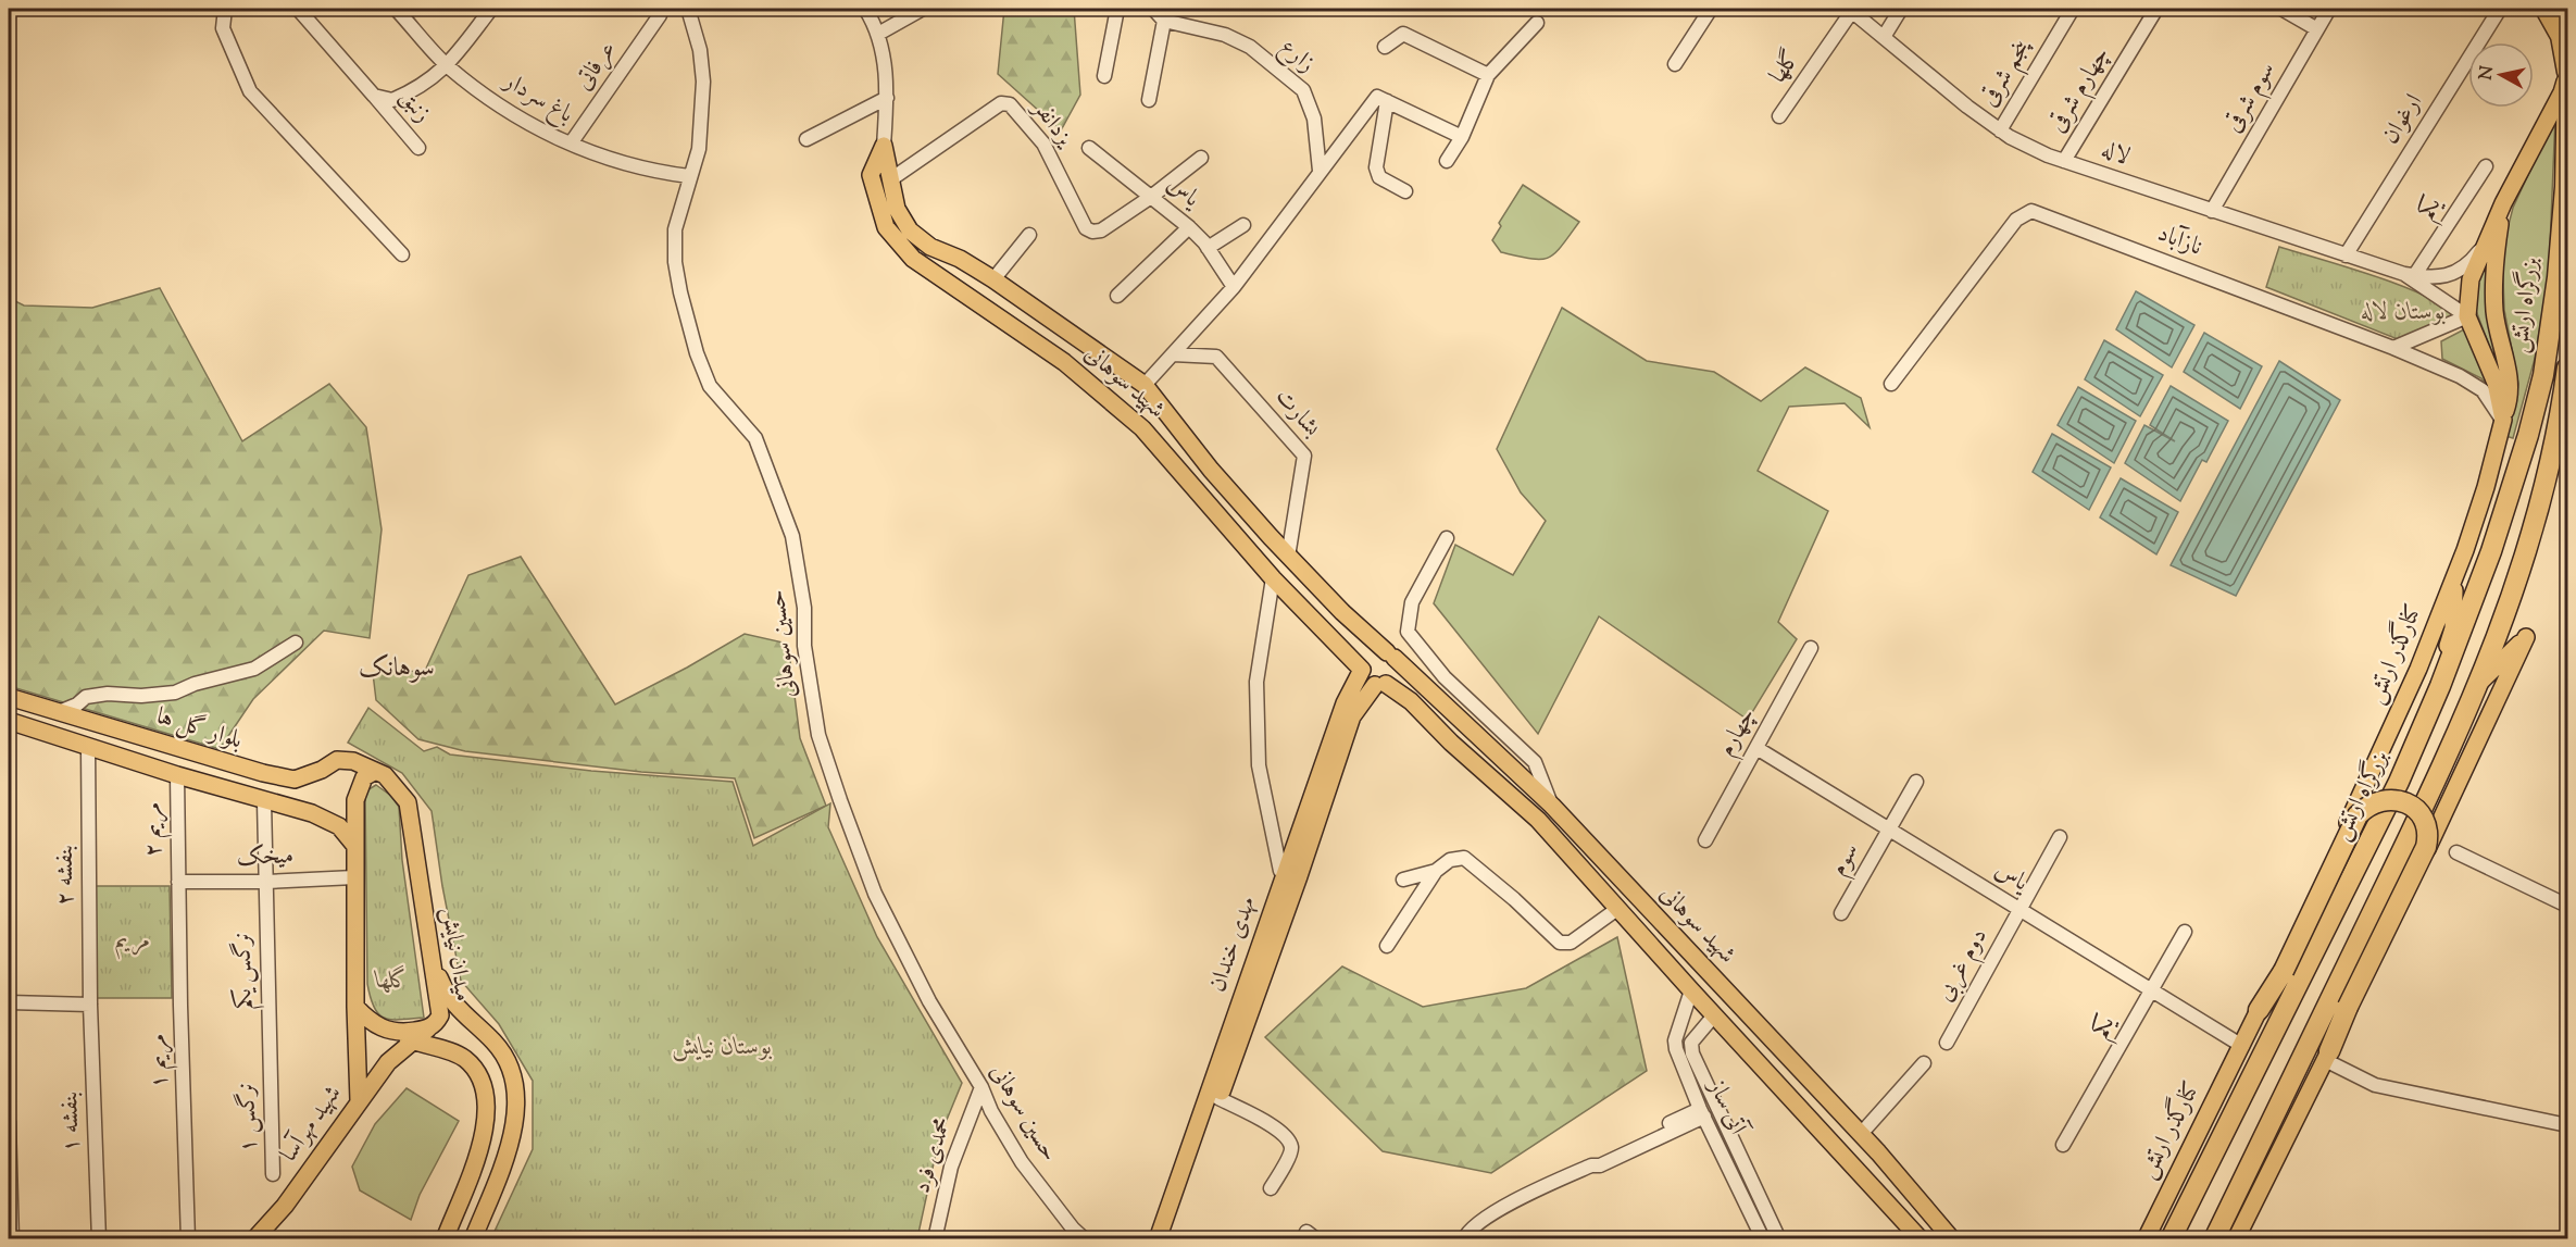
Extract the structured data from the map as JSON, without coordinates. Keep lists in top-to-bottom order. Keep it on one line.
{"streets":{"highway":["بزرگراه ارتش","کنارگذر ارتش"],"main road":["شهید سوهانی","بلوار گل ها","مهدی خندان","میدان نیایش","شهید مهرآسا"],"street":["زارع","عرفاتی","گلها","پنجم شرقی","چهارم شرقی","سوم شرقی","باغ سردار","زنبق","ارغوان","یزدانفر","لاله","یاس","یکم","نازآباد","بشارت","حسین سوهانی","چهارم","مریم ۲","میخک","سوم","بنفشه ۲","دوم غربی","نرگس یکم","مریم ۱","آتی ساز","نرگس ۱","بنفشه ۱","محمدی فرد"]},"crossings":[["عرفاتی","باغ سردار"],["گلها","لاله"],["پنجم شرقی","لاله"],["چهارم شرقی","لاله"],["سوم شرقی","لاله"],["باغ سردار","حسین سوهانی"],["ارغوان","لاله"],["یزدانفر","یاس"],["یزدانفر","شهید سوهانی"],["لاله","یکم"],["لاله","کنارگذر ارتش"],["یاس","یکم"],["یاس","کنارگذر ارتش"],["یاس","چهارم"],["یاس","سوم"],["یاس","دوم غربی"],["نازآباد","کنارگذر ارتش"],["شهید سوهانی","بشارت"],["شهید سوهانی","مهدی خندان"],["شهید سوهانی","آتی ساز"],["حسین سوهانی","محمدی فرد"],["بلوار گل ها","مریم ۲"],["بلوار گل ها","بنفشه ۲"],["بلوار گل ها","میدان نیایش"],["بلوار گل ها","نرگس یکم"],["مریم ۲","میخک"],["مریم ۲","مریم ۱"],["میخک","نرگس یکم"],["میخک","مریم ۱"],["بنفشه ۲","بنفشه ۱"],["میدان نیایش","شهید مهرآسا"],["نرگس یکم","نرگس ۱"]],"districts":["سوهانک"],"parks":["بوستان لاله","مریم","گلها","بوستان نیایش"],"north":"left"}
